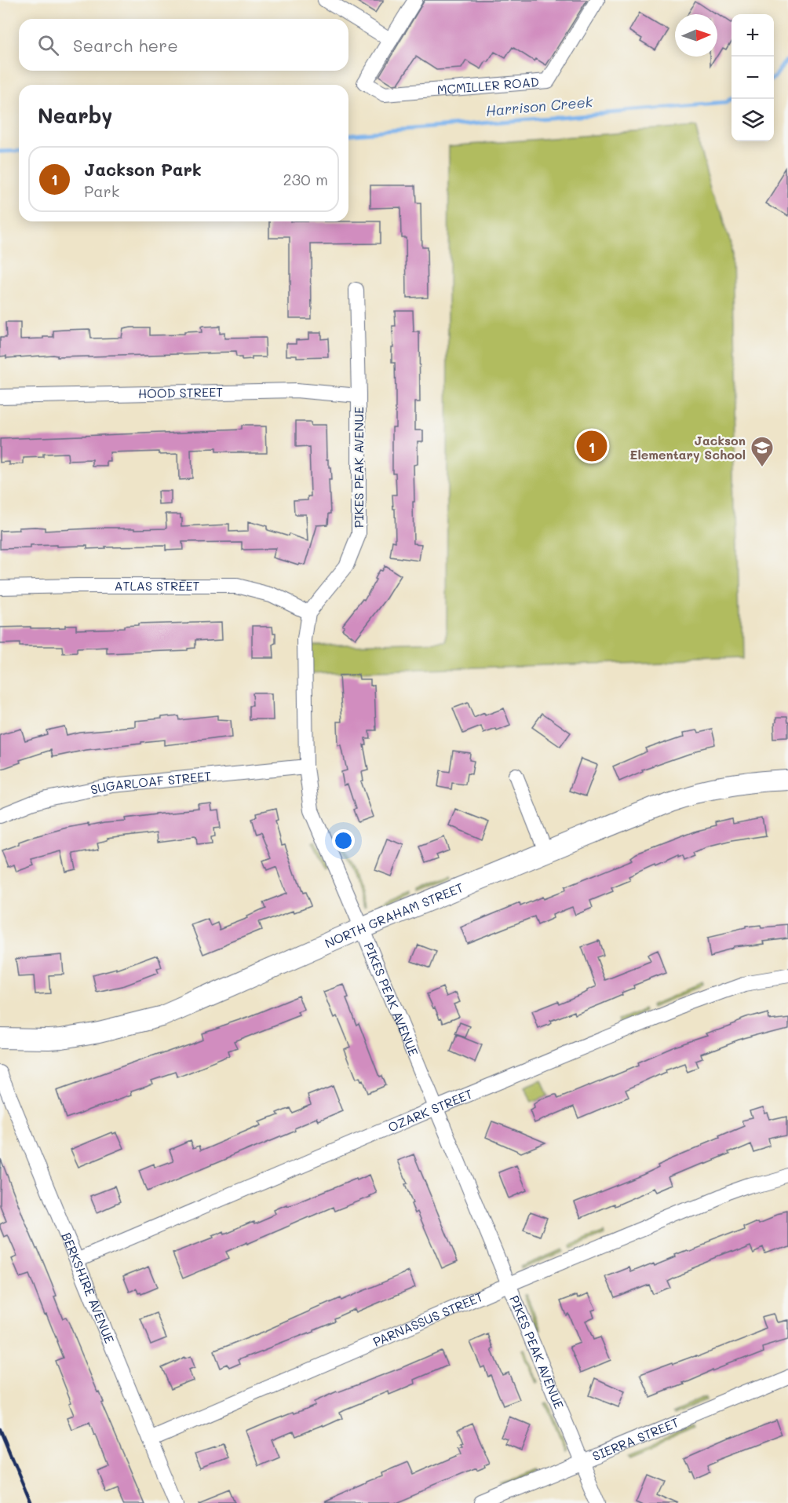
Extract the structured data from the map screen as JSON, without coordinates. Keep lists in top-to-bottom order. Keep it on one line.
{"streets":{"main road":["NORTH GRAHAM STREET"],"street":["MCMILLER ROAD","HOOD STREET","PIKES PEAK AVENUE","ATLAS STREET","SUGARLOAF STREET","OZARK STREET","BERKSHIRE AVENUE","PARNASSUS STREET","SIERRA STREET"]},"crossings":[["HOOD STREET","PIKES PEAK AVENUE"],["PIKES PEAK AVENUE","ATLAS STREET"],["PIKES PEAK AVENUE","SUGARLOAF STREET"],["PIKES PEAK AVENUE","NORTH GRAHAM STREET"],["PIKES PEAK AVENUE","OZARK STREET"],["PIKES PEAK AVENUE","PARNASSUS STREET"],["PIKES PEAK AVENUE","SIERRA STREET"],["OZARK STREET","BERKSHIRE AVENUE"],["BERKSHIRE AVENUE","PARNASSUS STREET"]],"water":["Harrison Creek"],"places":{"school or university":["Jackson Elementary School"]},"north":"right","page":{"map_buttons":["+","−"],"search":"Search here","heading":"Nearby","list":[{"mark":"1","name":"Jackson Park","note":"Park","value":"230 m"}],"pins":"1"}}
